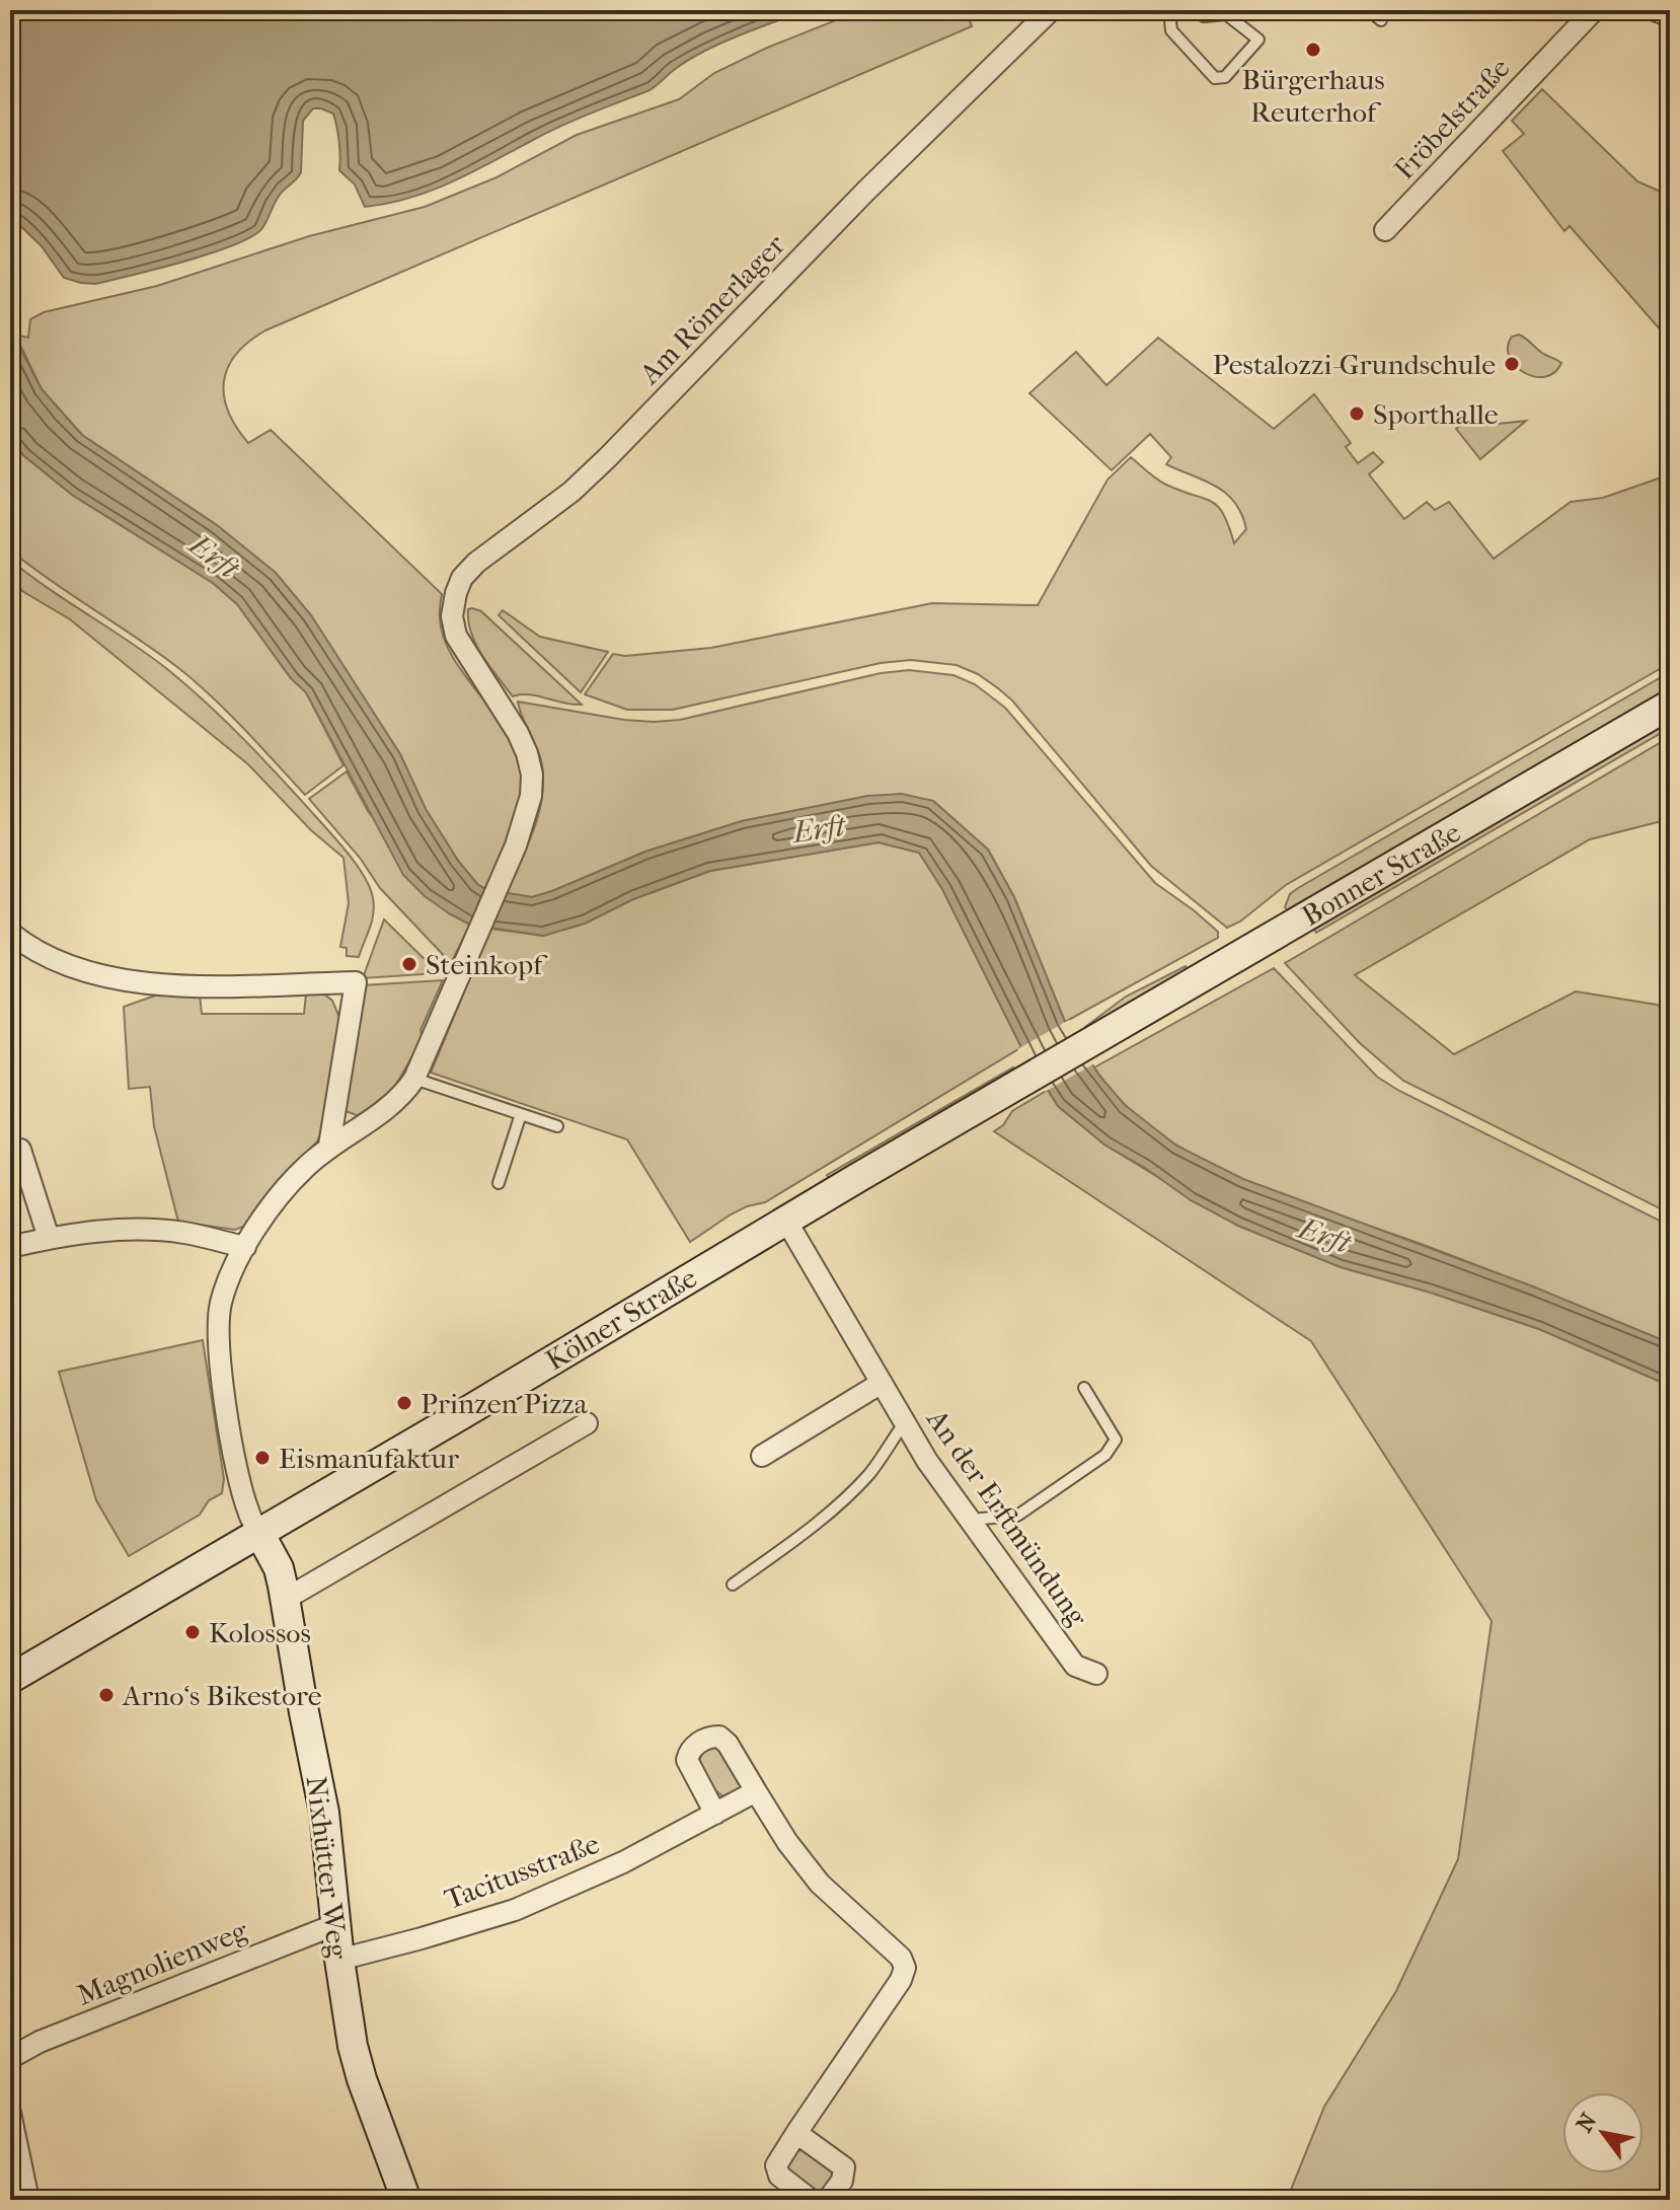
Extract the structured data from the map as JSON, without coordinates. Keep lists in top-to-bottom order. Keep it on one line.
{"streets":{"main road":["Bonner Straße","Kölner Straße","Nixhütter Weg"],"street":["Fröbelstraße","Am Römerlager","An der Erftmündung","Tacitusstraße","Magnolienweg"]},"crossings":[["Bonner Straße","Kölner Straße"],["Kölner Straße","An der Erftmündung"],["Kölner Straße","Nixhütter Weg"],["Nixhütter Weg","Tacitusstraße"],["Nixhütter Weg","Magnolienweg"]],"water":["Erft"],"places":["Bürgerhaus Reuterhof","Pestalozzi-Grundschule","Sporthalle","Steinkopf","Prinzen Pizza","Eismanufaktur","Kolossos","Arno‘s Bikestore"],"north":"top left"}
